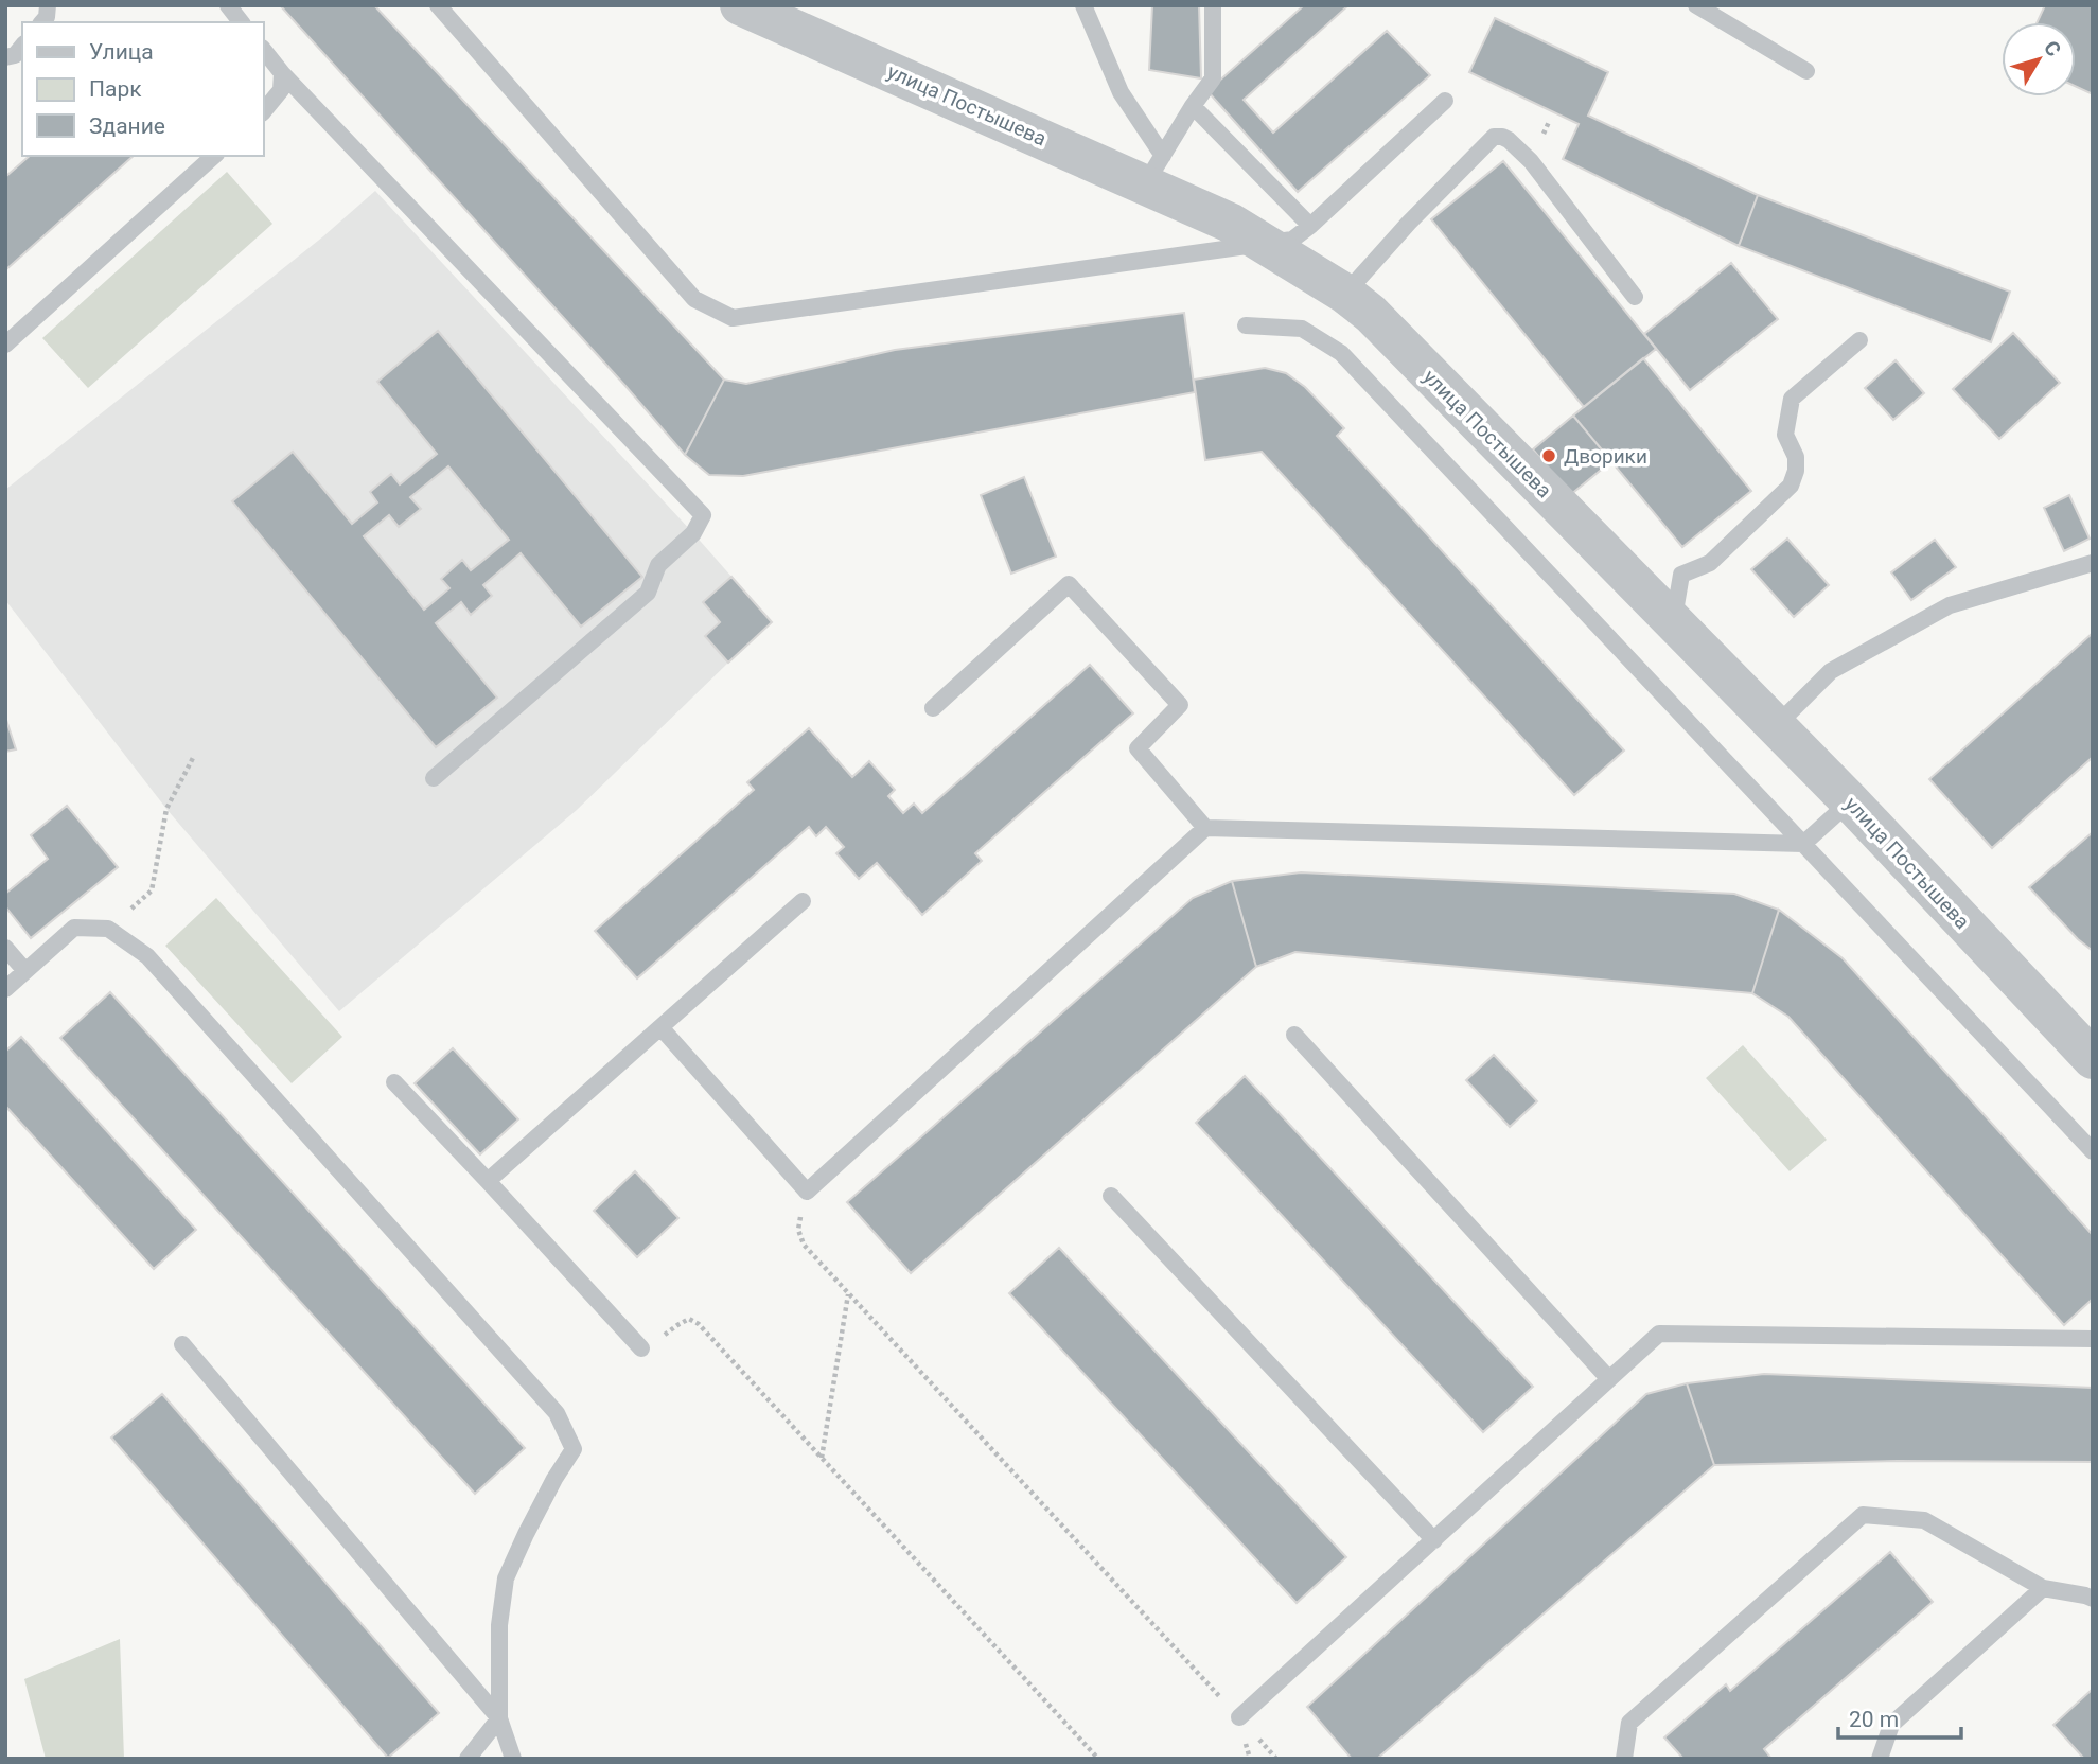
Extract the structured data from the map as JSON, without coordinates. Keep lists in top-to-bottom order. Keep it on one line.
{"streets":{"street":["улица Постышева"]},"places":["Дворики"],"legend":["Улица","Парк","Здание"],"scale_bar":"20 m","north":"top right"}
